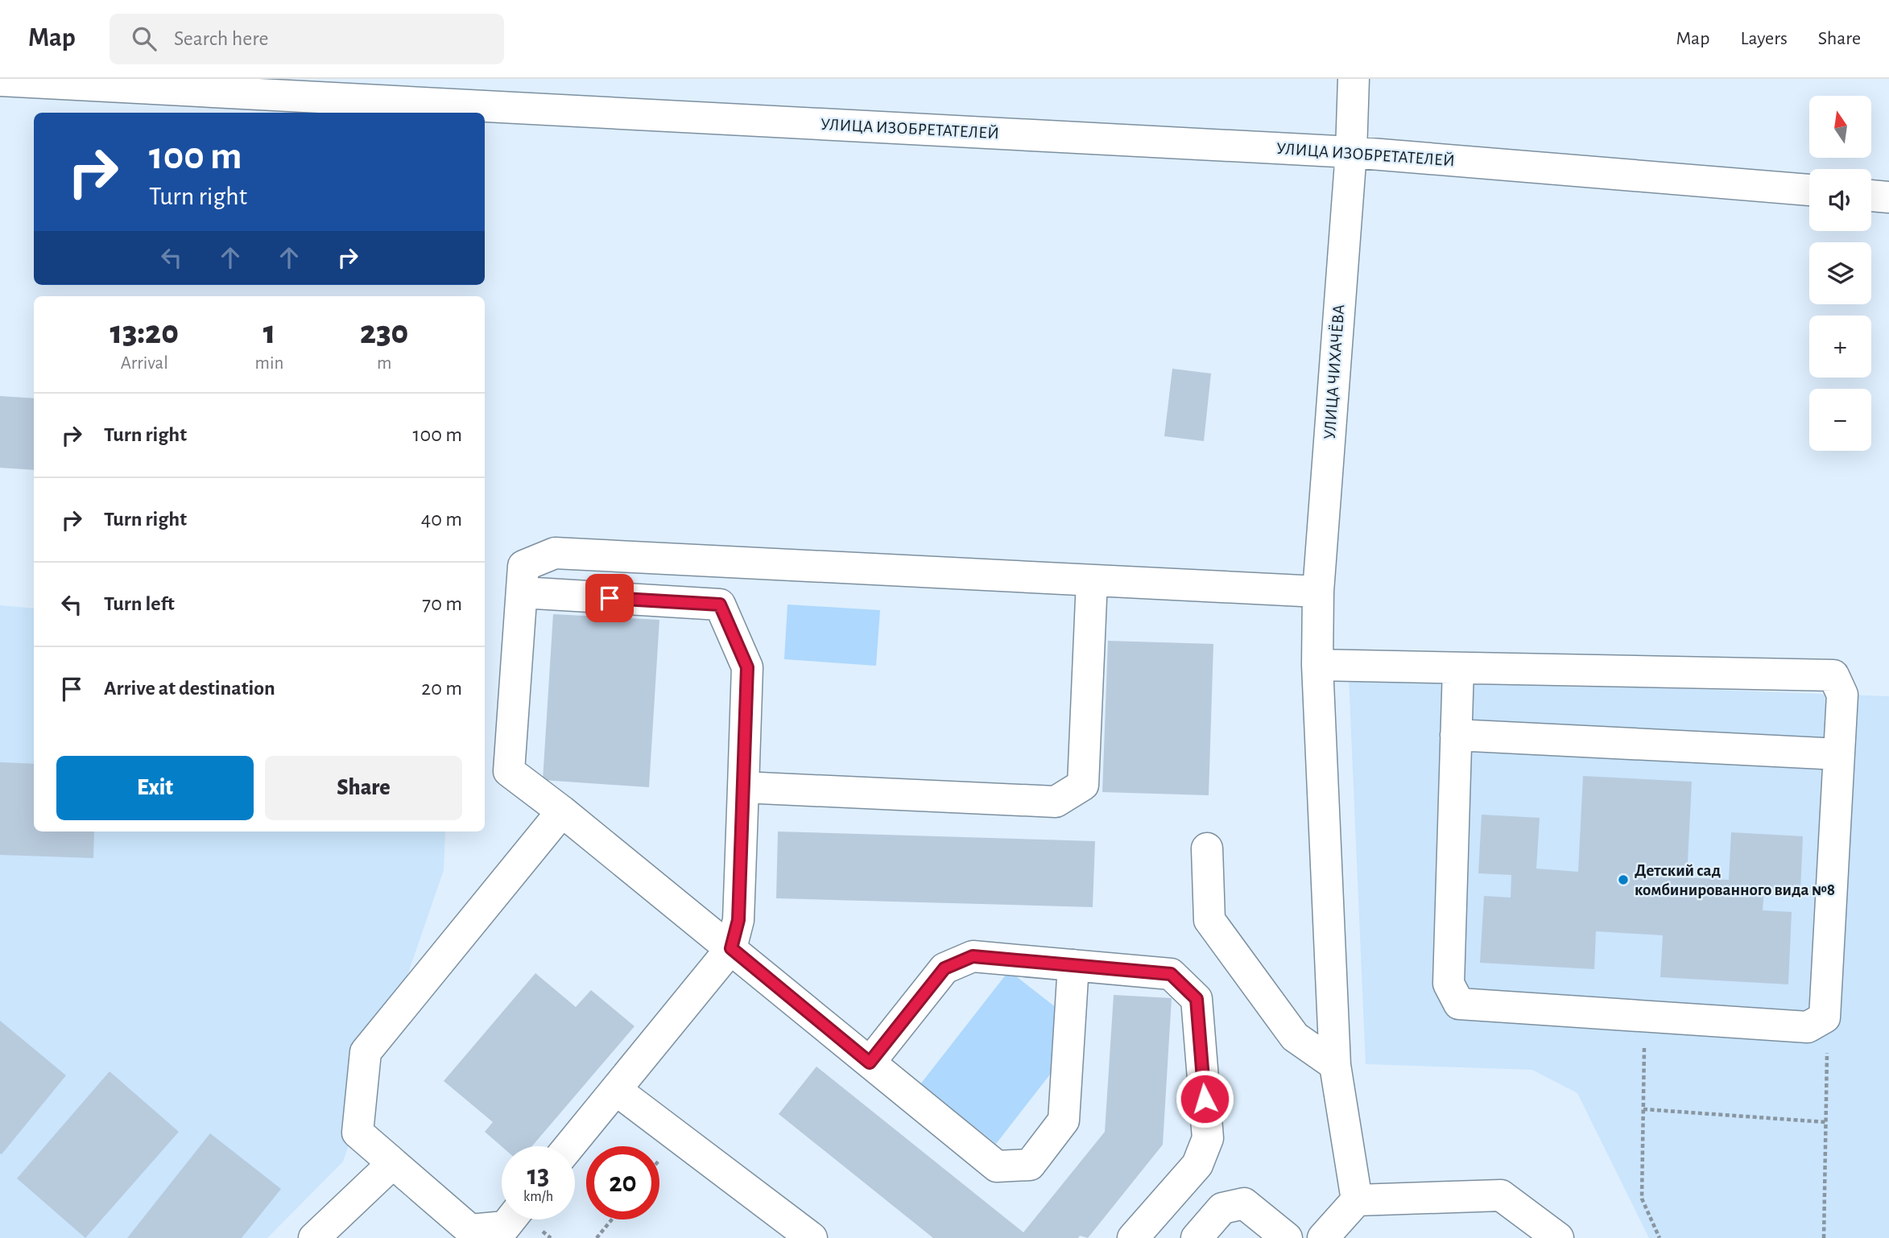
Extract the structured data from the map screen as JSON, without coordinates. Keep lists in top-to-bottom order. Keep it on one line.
{"streets":{"street":["УЛИЦА ИЗОБРЕТАТЕЛЕЙ","УЛИЦА ЧИХАЧЁВА"]},"crossings":[["УЛИЦА ИЗОБРЕТАТЕЛЕЙ","УЛИЦА ЧИХАЧЁВА"]],"places":["Детский сад комбинированного вида №8"],"north":"top","page":{"header":"Map","search":"Search here","nav":["Map","Layers","Share"],"map_buttons":["+","−"],"turn":["100 m","Turn right"],"eta":["13:20","Arrival","1","min","230","m"],"list":[{"name":"Turn right","value":"100 m"},{"name":"Turn right","value":"40 m"},{"name":"Turn left","value":"70 m"},{"name":"Arrive at destination","value":"20 m"}],"buttons":["Exit","Share"],"speed":"13 km/h","limit":"20"}}
